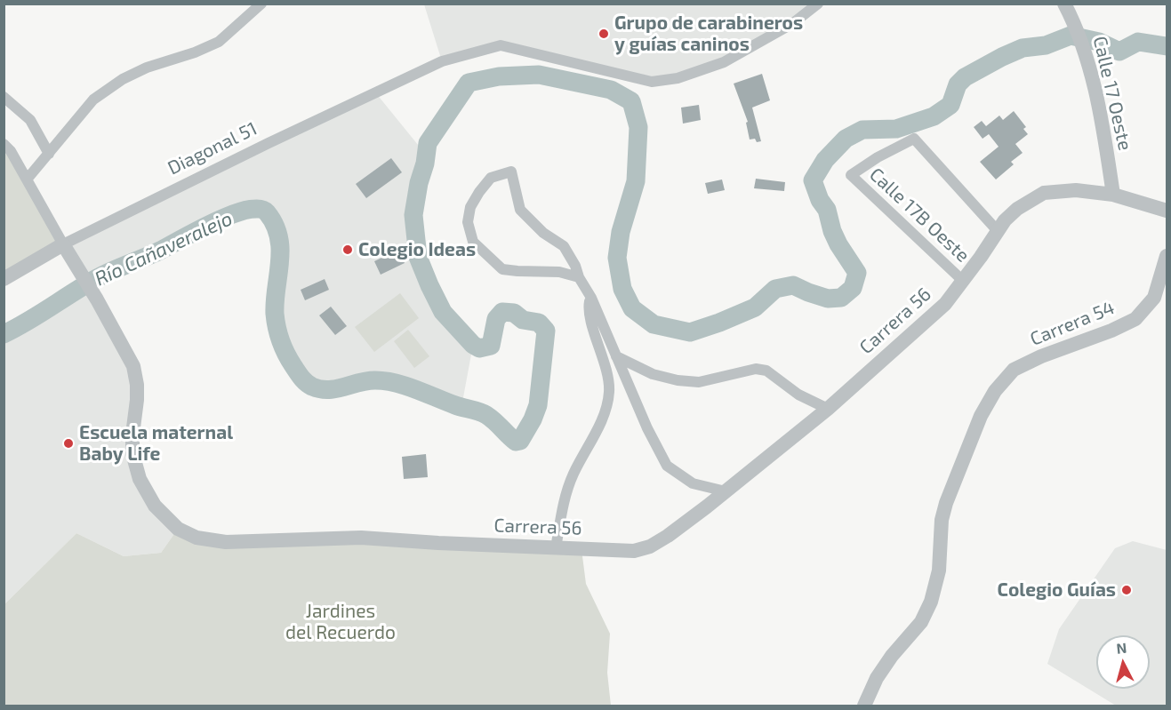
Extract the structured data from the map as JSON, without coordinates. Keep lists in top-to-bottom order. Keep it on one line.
{"streets":{"street":["Calle 17 Oeste","Diagonal 51","Calle 17B Oeste","Carrera 56","Carrera 54"]},"crossings":[["Calle 17 Oeste","Carrera 56"],["Diagonal 51","Carrera 56"],["Calle 17B Oeste","Carrera 56"]],"water":["Río Cañaveralejo"],"parks":["Jardines del Recuerdo"],"places":["Grupo de carabineros y guías caninos","Colegio Ideas","Escuela maternal Baby Life","Colegio Guías"],"north":"top"}
